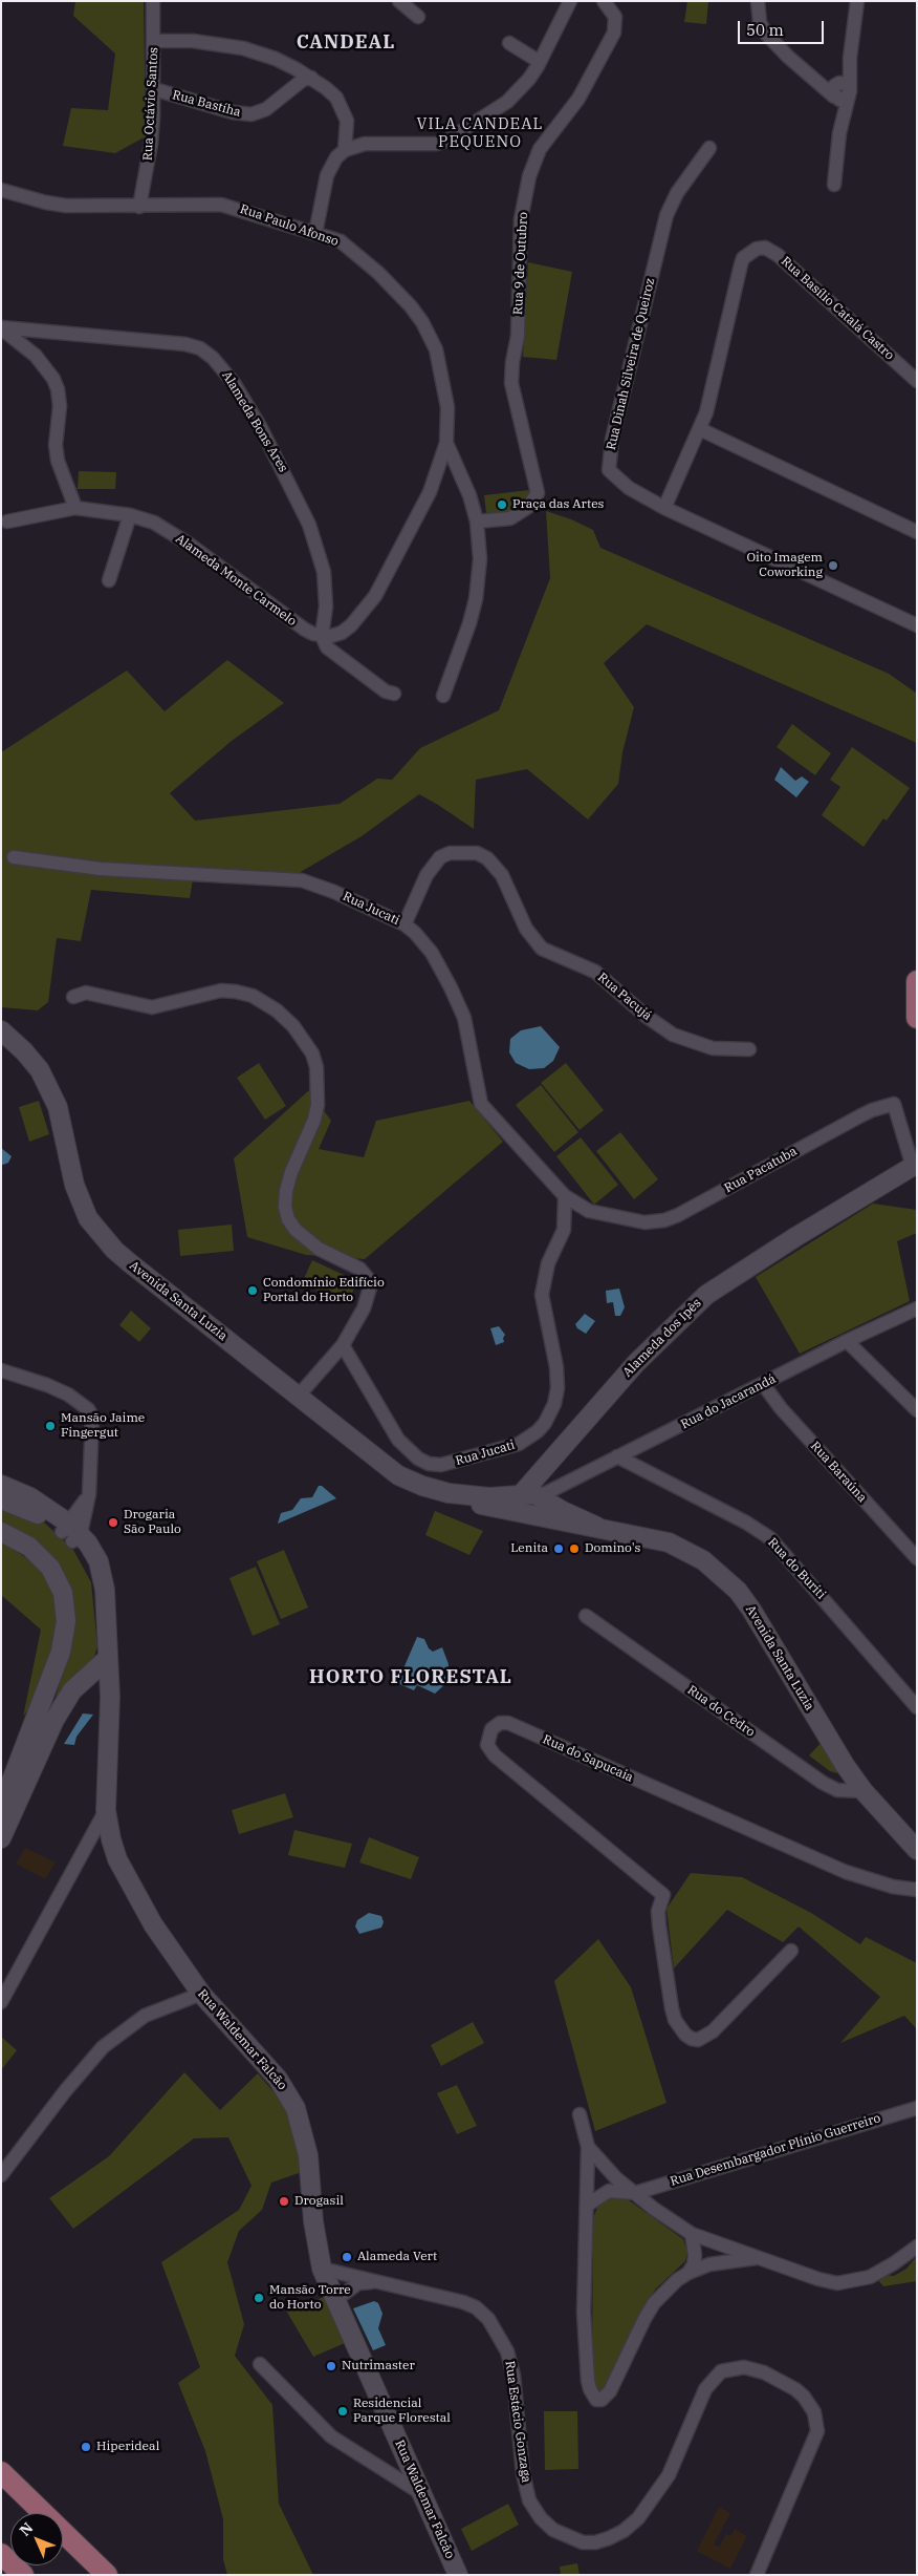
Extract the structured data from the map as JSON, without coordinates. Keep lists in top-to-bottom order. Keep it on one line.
{"streets":{"street":["Rua Octávio Santos","Rua Bastíha","Rua Paulo Afonso","Rua 9 de Outubro","Rua Basílio Catalá Castro","Rua Dinah Silveira de Queiroz","Alameda Bons Ares","Alameda Monte Carmelo","Rua Jucati","Rua Pacujá","Rua Pacatuba","Avenida Santa Luzia","Alameda dos Ipês","Rua do Jacarandá","Rua Baraúna","Rua do Buriti","Rua do Cedro","Rua do Sapucaia","Rua Waldemar Falcão","Rua Desembargador Plínio Guerreiro","Rua Estácio Gonzaga"]},"crossings":[["Rua Octávio Santos","Rua Bastíha"],["Rua Octávio Santos","Rua Paulo Afonso"],["Rua Paulo Afonso","Rua 9 de Outubro"],["Rua Paulo Afonso","Alameda Bons Ares"],["Rua Paulo Afonso","Alameda Monte Carmelo"],["Rua Basílio Catalá Castro","Rua Dinah Silveira de Queiroz"],["Alameda Bons Ares","Alameda Monte Carmelo"],["Rua Jucati","Rua Pacujá"],["Rua Jucati","Rua Pacatuba"],["Rua Pacatuba","Alameda dos Ipês"],["Avenida Santa Luzia","Alameda dos Ipês"],["Avenida Santa Luzia","Rua do Jacarandá"],["Avenida Santa Luzia","Rua do Cedro"],["Rua do Jacarandá","Rua Baraúna"],["Rua do Jacarandá","Rua do Buriti"],["Rua Waldemar Falcão","Rua Estácio Gonzaga"]],"districts":["CANDEAL","VILA CANDEAL PEQUENO","HORTO FLORESTAL"],"places":["Praça das Artes","Oito Imagem Coworking","Condomínio Edifício Portal do Horto","Mansão Jaime Fingergut","Drogaria São Paulo","Lenita","Domino's","Drogasil","Alameda Vert","Mansão Torre do Horto","Nutrimaster","Residencial Parque Florestal","Hiperideal"],"scale_bar":"50 m","north":"top left"}
